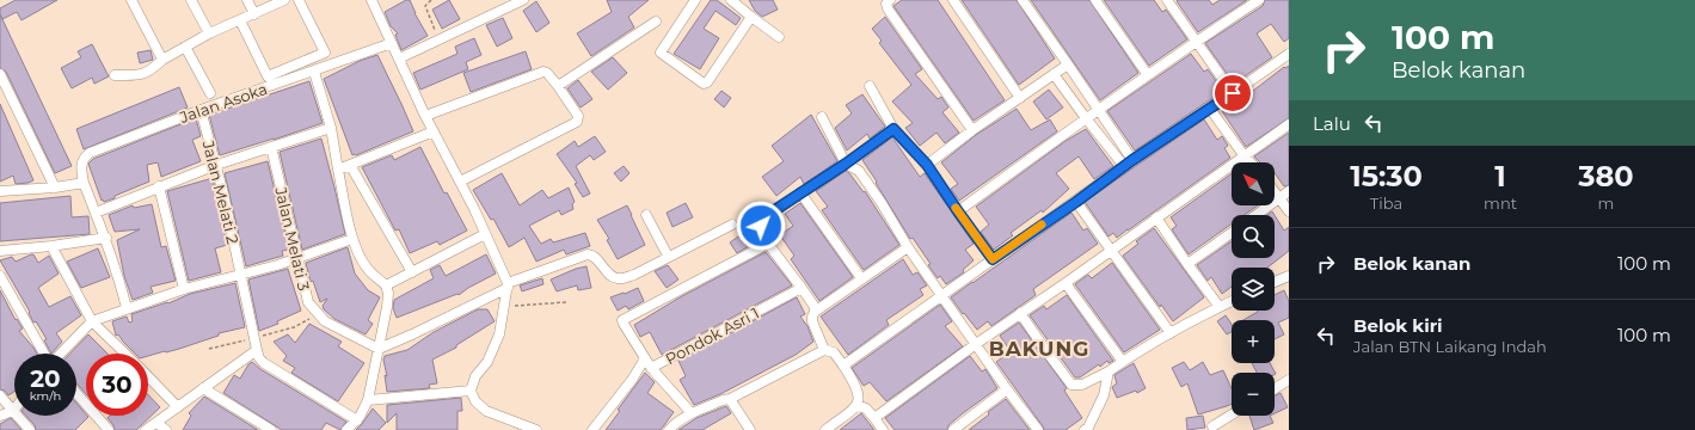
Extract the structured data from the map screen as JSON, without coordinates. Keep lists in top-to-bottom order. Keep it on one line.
{"streets":{"street":["Jalan Asoka","Jalan Melati 2","Jalan Melati 3","Pondok Asri 1"]},"crossings":[["Jalan Asoka","Jalan Melati 2"]],"districts":["BAKUNG"],"north":"top left","page":{"turn":["100 m","Belok kanan"],"then":"Lalu","eta":["15:30","Tiba","1","mnt","380","m"],"map_buttons":["+","−"],"list":[{"name":"Belok kanan","value":"100 m"},{"name":"Belok kiri","note":"Jalan BTN Laikang Indah","value":"100 m"}],"speed":"20 km/h","limit":"30"}}
